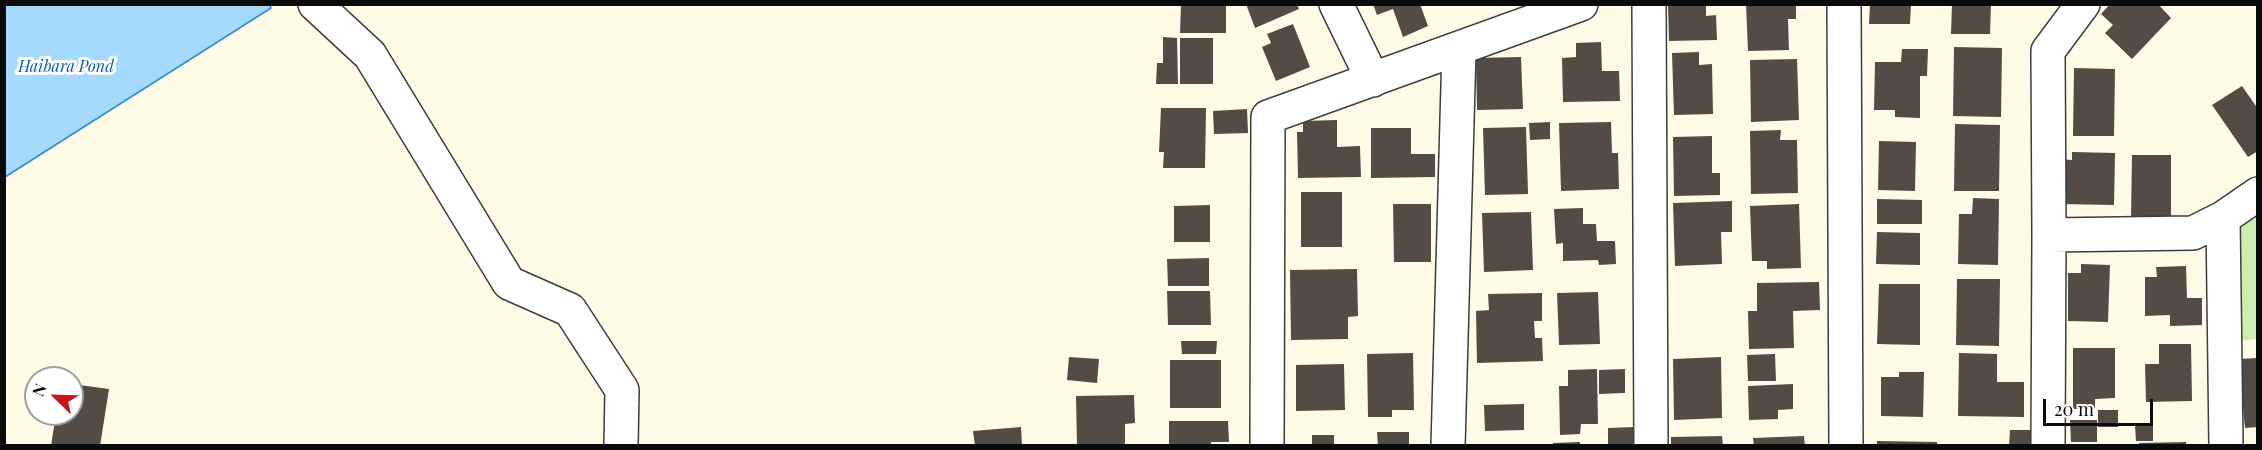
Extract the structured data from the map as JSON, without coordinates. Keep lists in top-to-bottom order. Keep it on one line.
{"water":["Haibara Pond"],"scale_bar":"20 m","north":"top left"}
